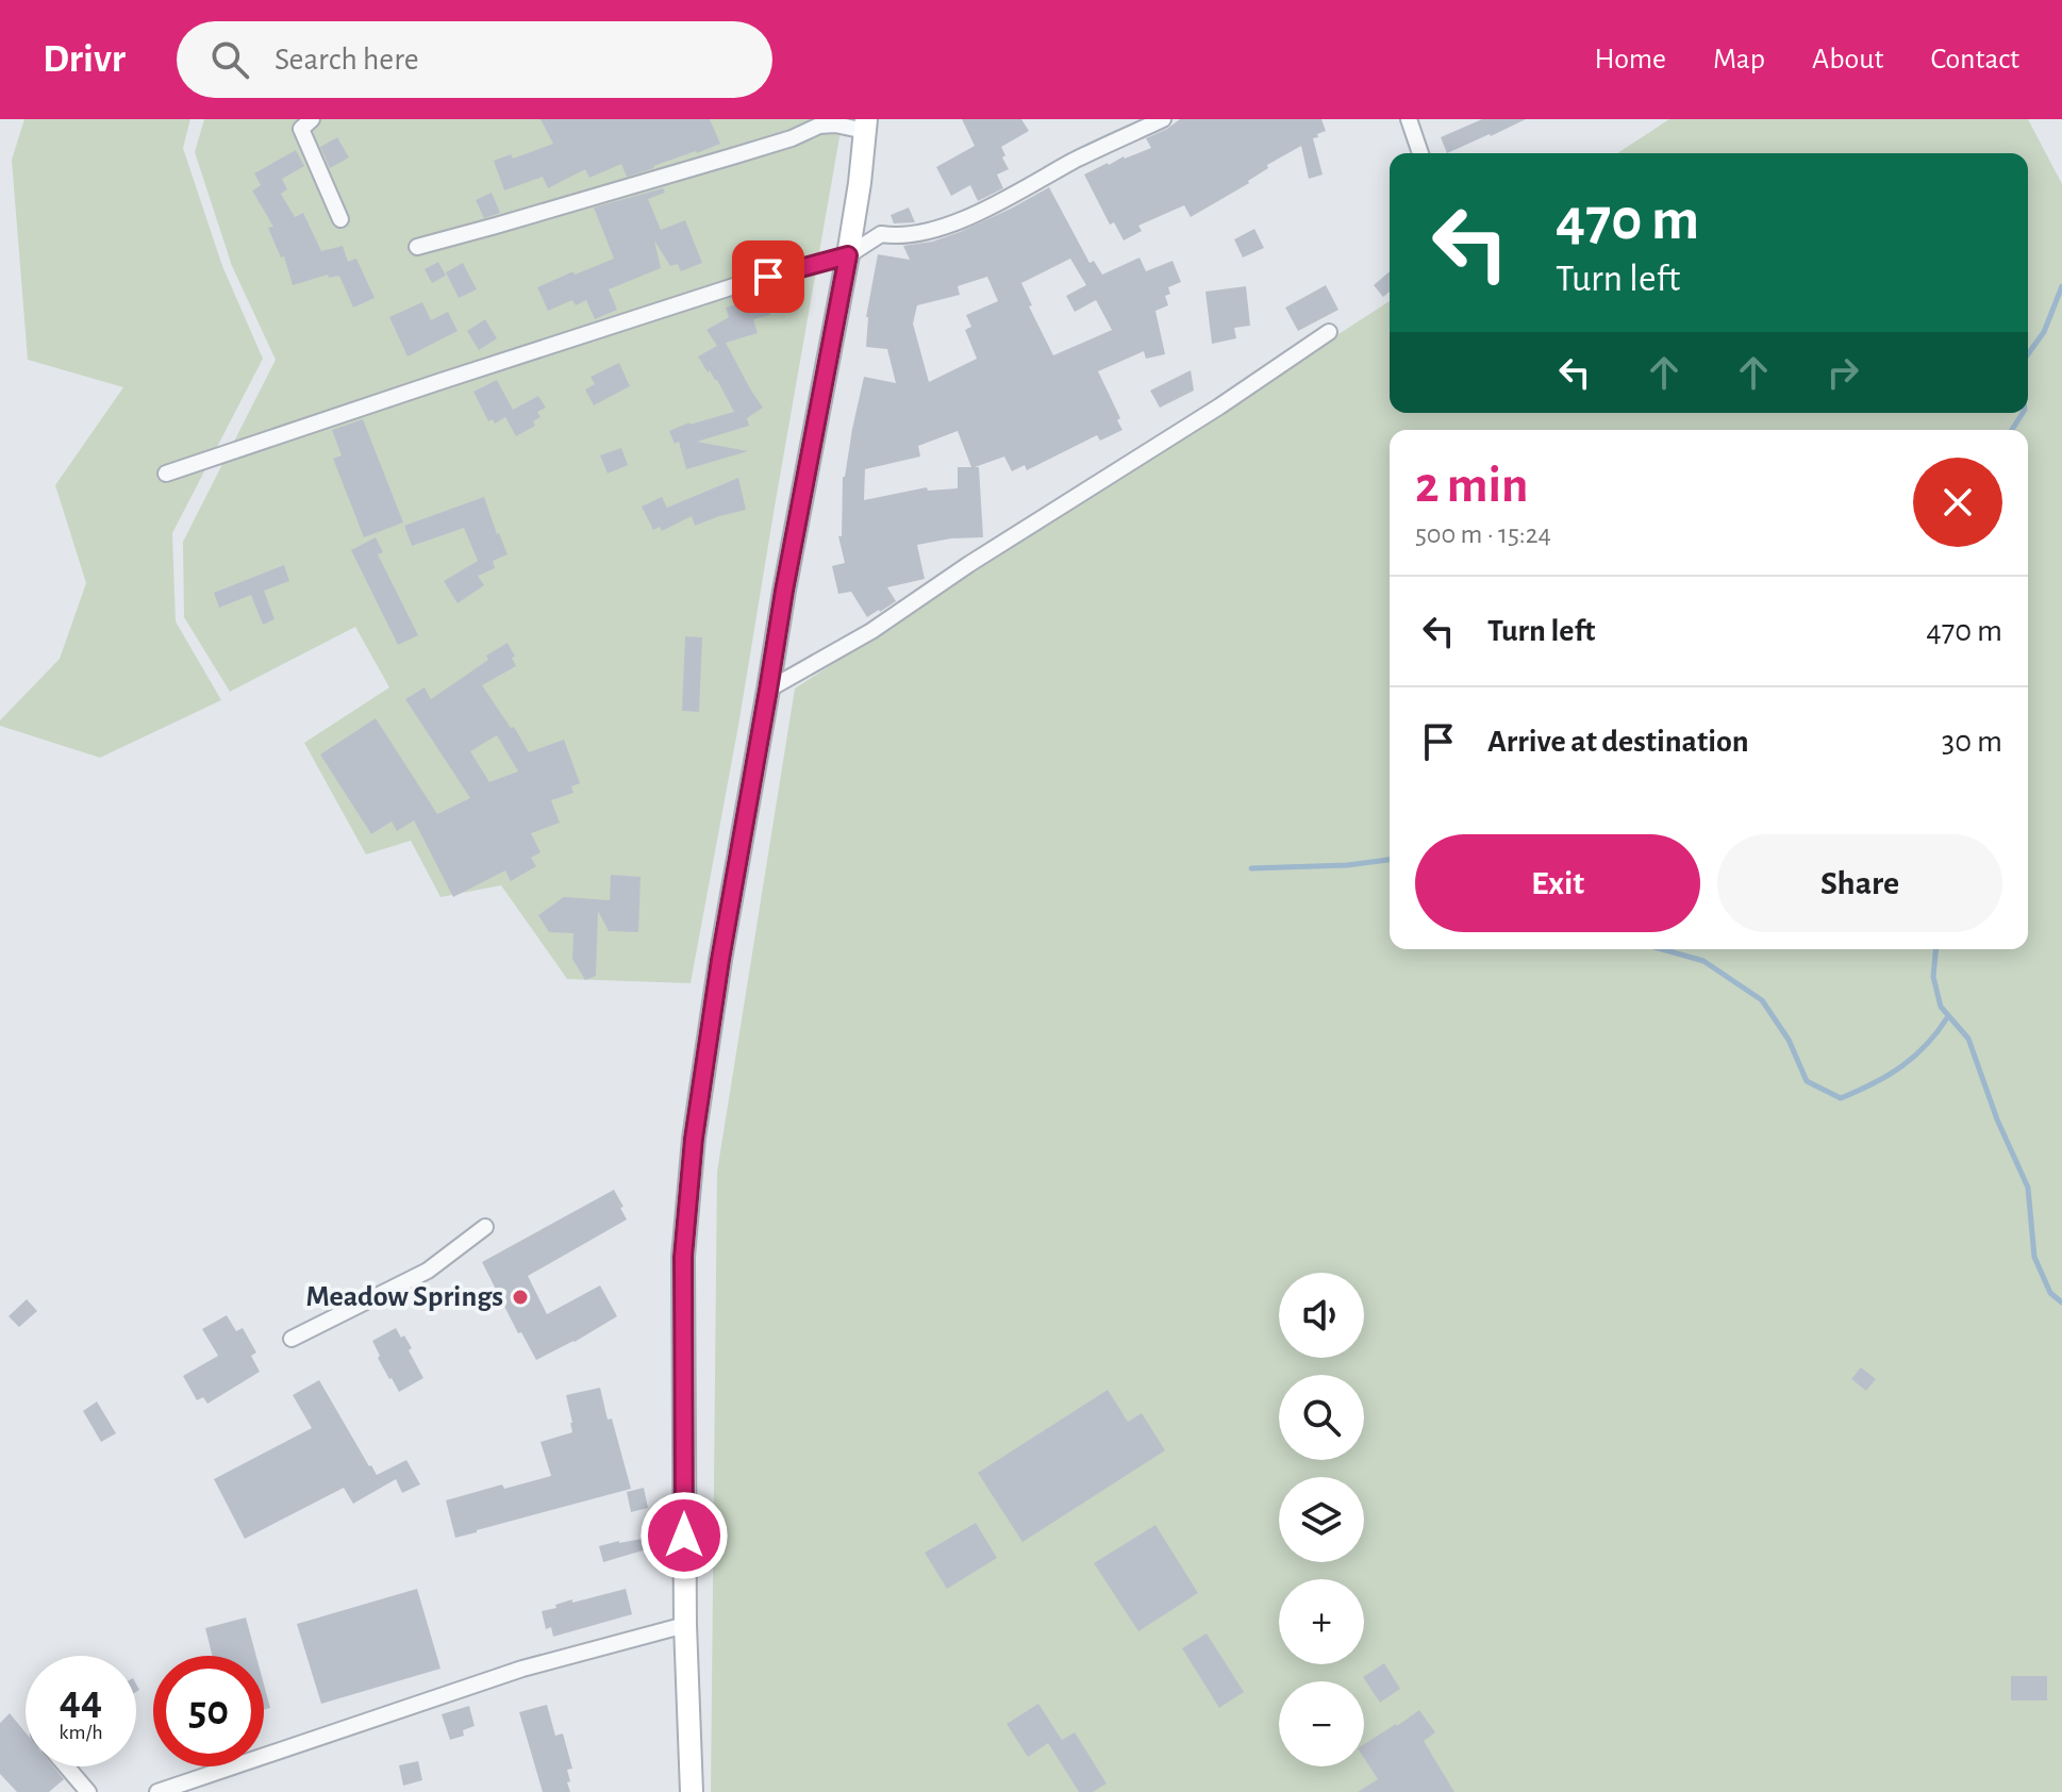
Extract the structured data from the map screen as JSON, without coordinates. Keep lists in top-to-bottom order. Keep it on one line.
{"places":["Meadow Springs"],"page":{"header":"Drivr","search":"Search here","nav":["Home","Map","About","Contact"],"turn":["470 m","Turn left"],"heading":["2 min","500 m · 15:24"],"list":[{"name":"Turn left","value":"470 m"},{"name":"Arrive at destination","value":"30 m"}],"buttons":["Exit","Share"],"map_buttons":["+","−"],"speed":"44 km/h","limit":"50"}}
